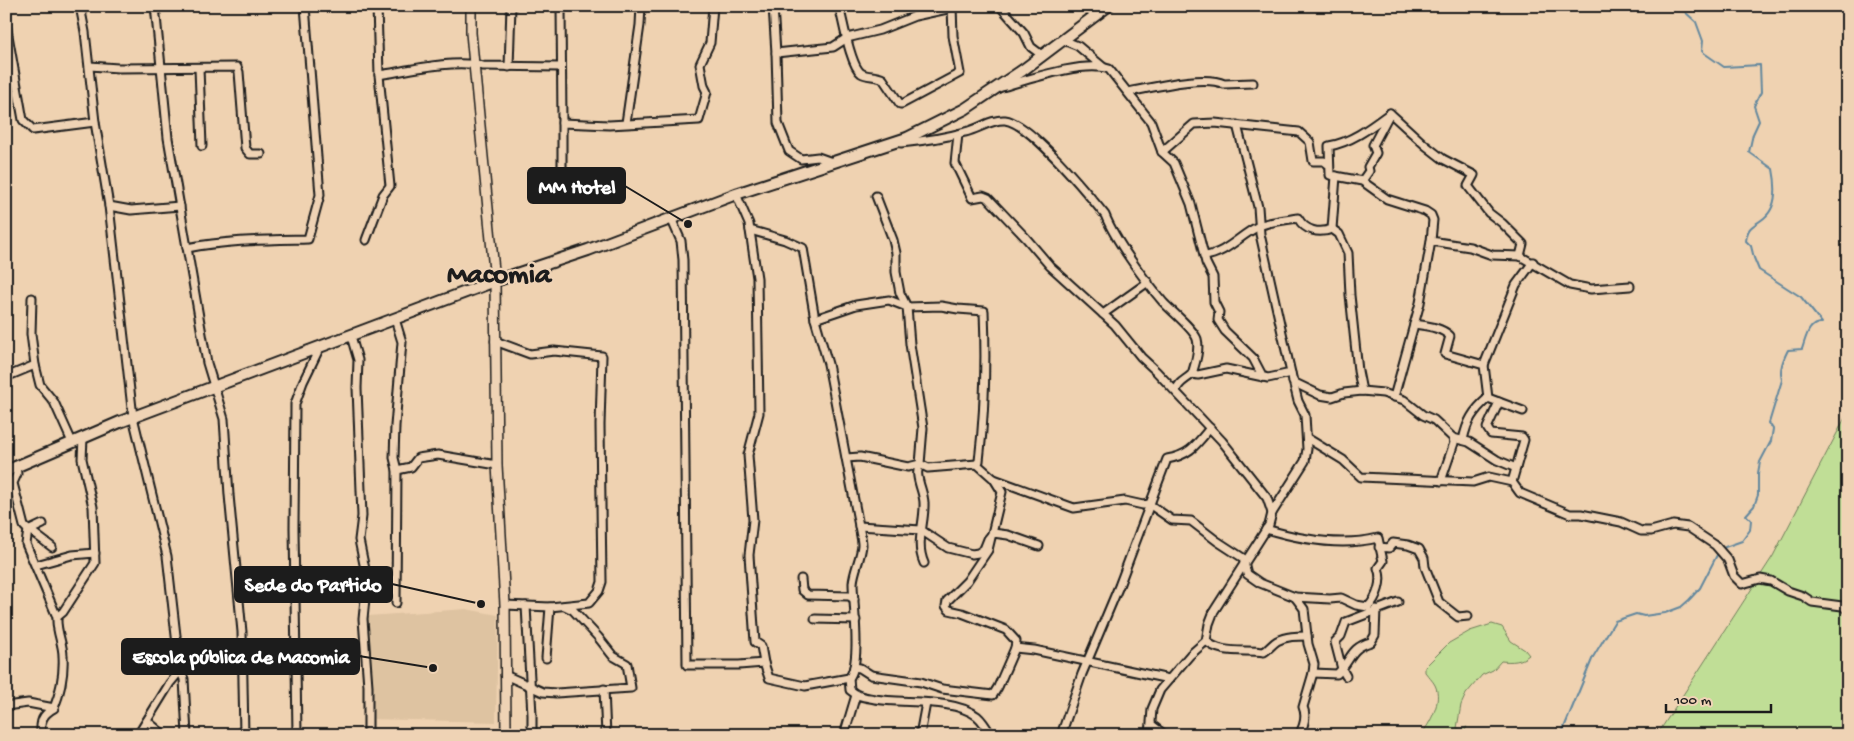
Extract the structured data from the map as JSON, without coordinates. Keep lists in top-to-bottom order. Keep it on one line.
{"districts":["Macomia"],"places":["MM Hotel","Sede do Partido","Escola pública de Macomia"],"scale_bar":"100 m"}
